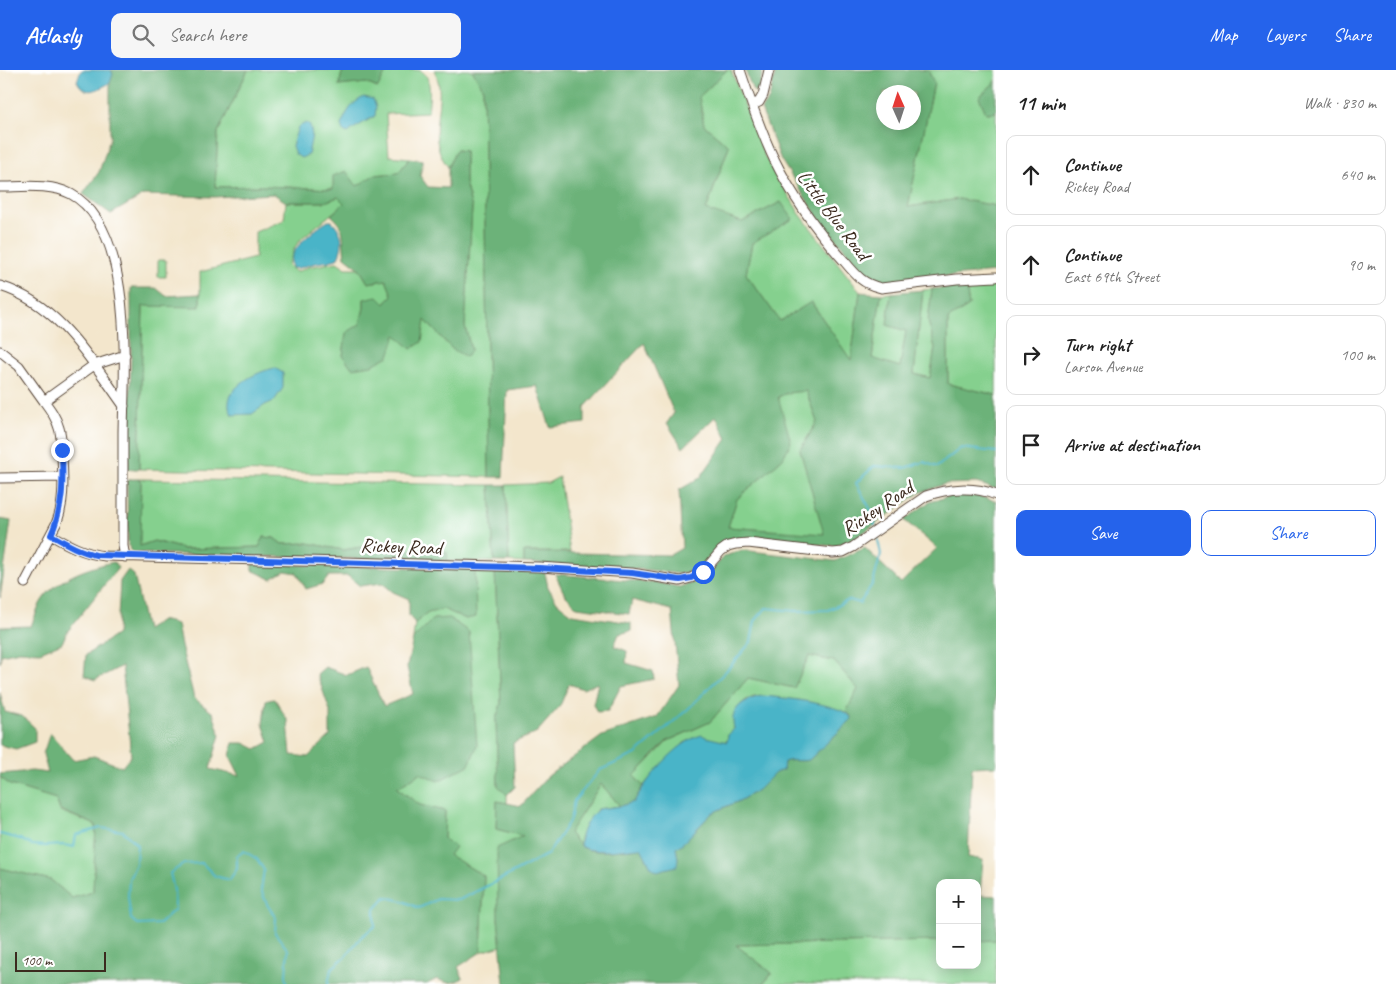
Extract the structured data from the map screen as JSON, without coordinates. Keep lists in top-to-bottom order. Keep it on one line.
{"streets":{"street":["Little Blue Road","Rickey Road"]},"scale_bar":"100 m","north":"top","page":{"header":"Atlasly","search":"Search here","nav":["Map","Layers","Share"],"heading":["11 min","Walk · 830 m"],"list":[["Continue","Rickey Road","640 m"],["Continue","East 69th Street","90 m"],["Turn right","Larson Avenue","100 m"],"Arrive at destination"],"buttons":["Save","Share"],"map_buttons":["+","−"],"scale":"100 m"}}
